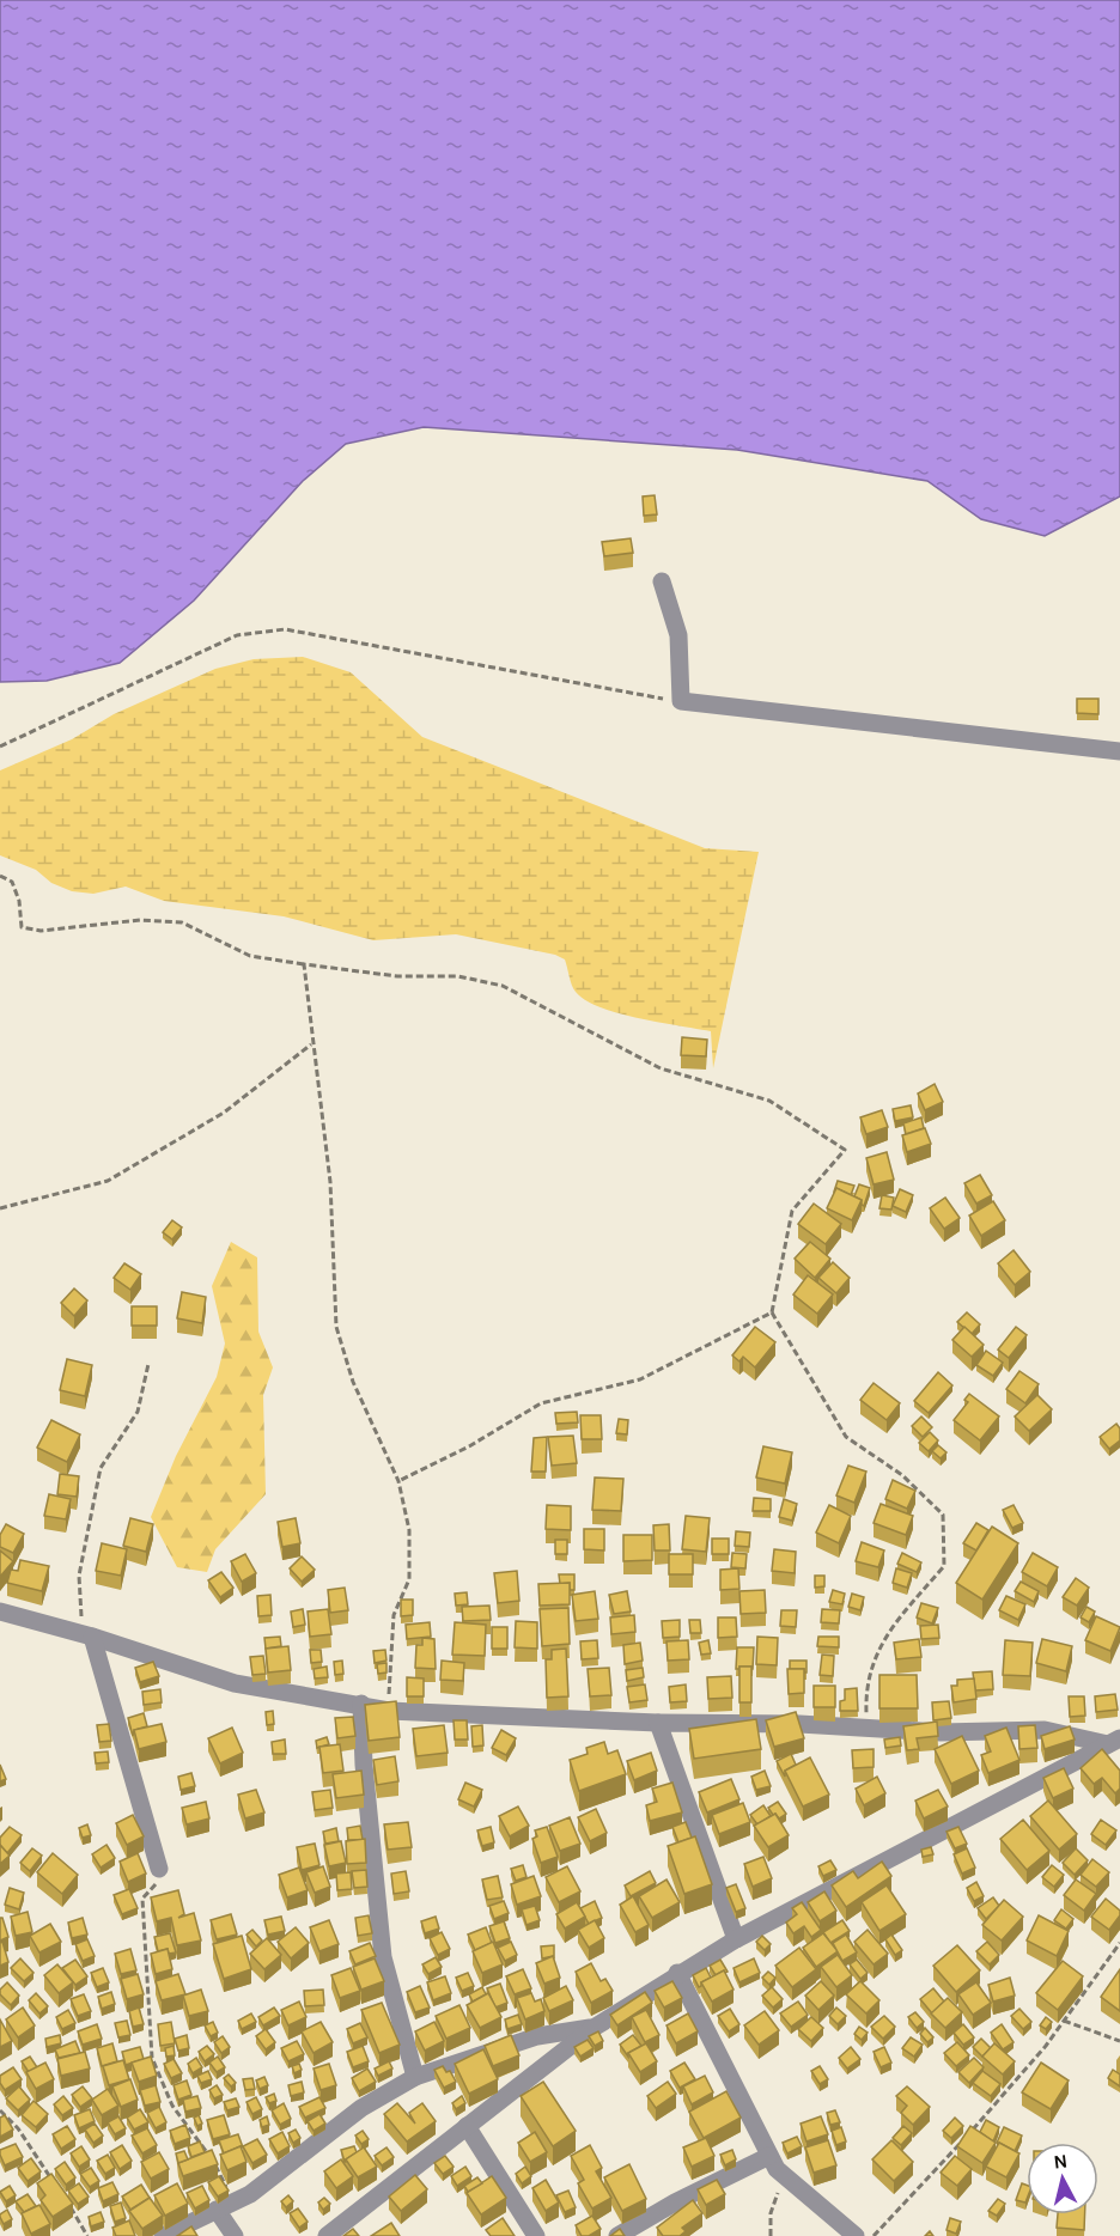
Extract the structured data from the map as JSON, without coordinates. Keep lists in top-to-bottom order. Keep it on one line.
{"north":"top"}
